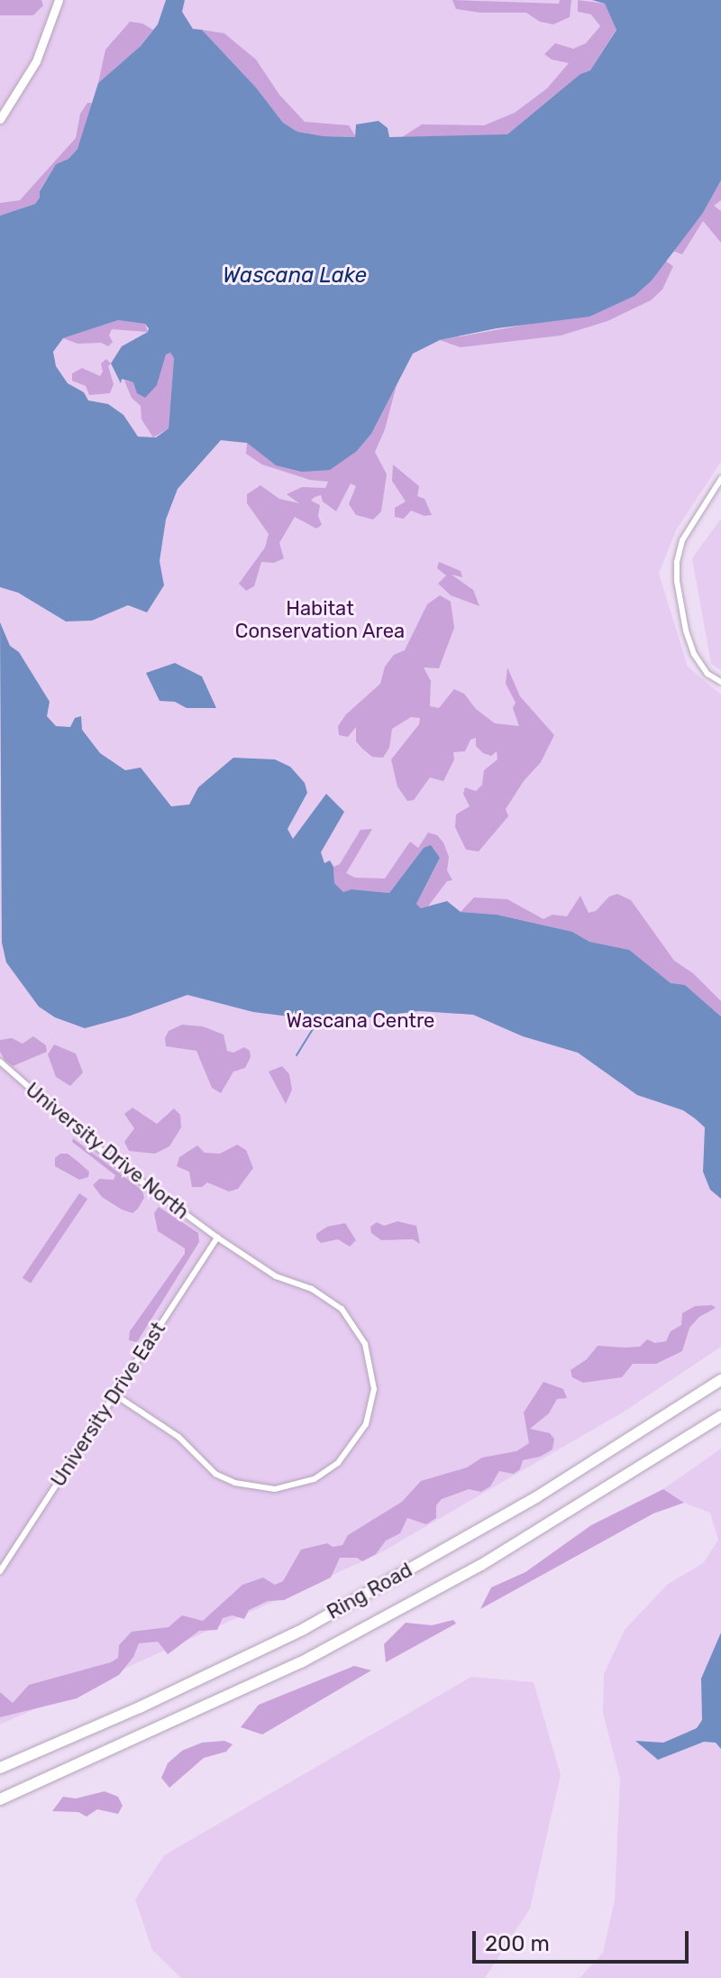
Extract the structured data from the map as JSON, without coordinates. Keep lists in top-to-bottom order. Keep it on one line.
{"streets":{"highway":["Ring Road"],"street":["University Drive North","University Drive East"]},"crossings":[["University Drive North","University Drive East"]],"water":["Wascana Lake"],"parks":["Habitat Conservation Area","Wascana Centre"],"scale_bar":"200 m"}
